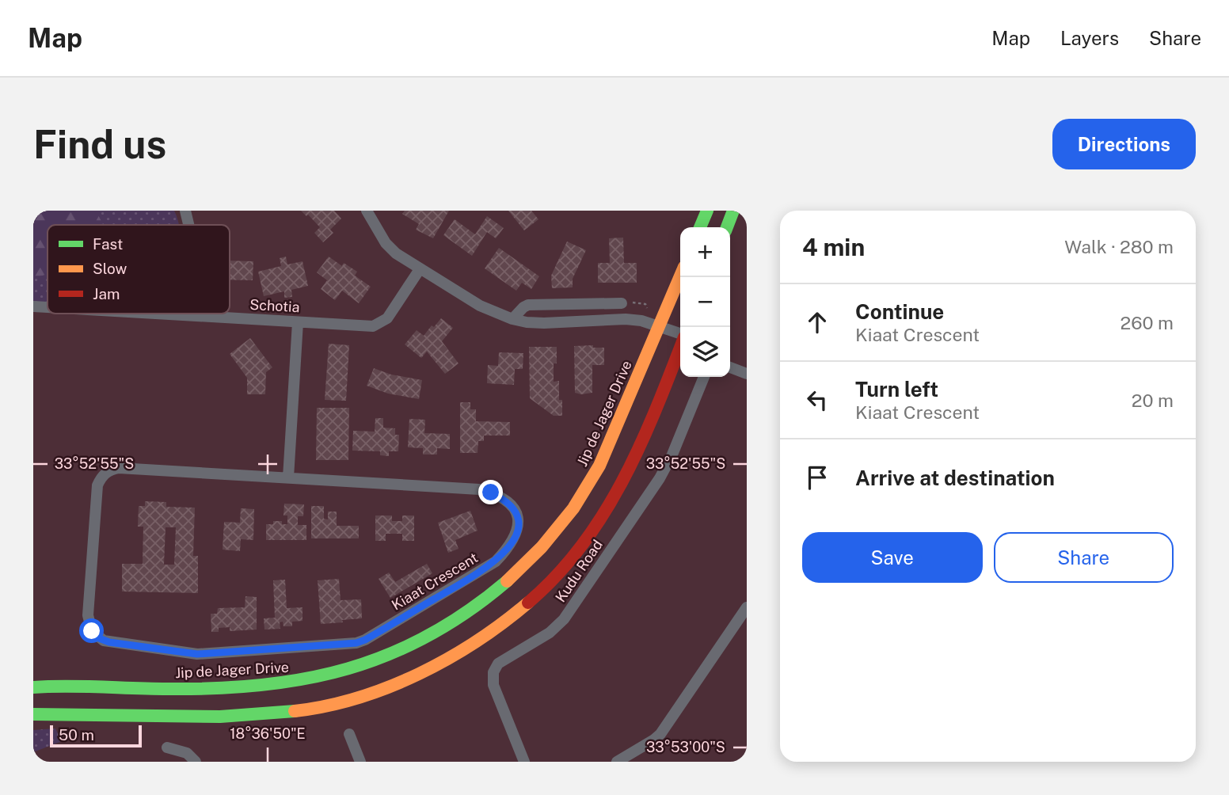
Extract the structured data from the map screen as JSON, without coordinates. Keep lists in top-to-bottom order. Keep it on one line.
{"streets":{"main road":["Jip de Jager Drive"],"street":["Schotia","Kudu Road","Kiaat Crescent"]},"legend":["Fast","Slow","Jam"],"scale_bar":"50 m","page":{"header":"Map","nav":["Map","Layers","Share"],"buttons":["Directions",["Save","Share"]],"title":"Find us","heading":["4 min","Walk · 280 m"],"map_buttons":["+","−"],"list":[["Continue","Kiaat Crescent","260 m"],["Turn left","Kiaat Crescent","20 m"],"Arrive at destination"],"scale":"50 m"},"coordinates":["33°52'55\"S","18°36'50\"E","33°53'00\"S"]}
